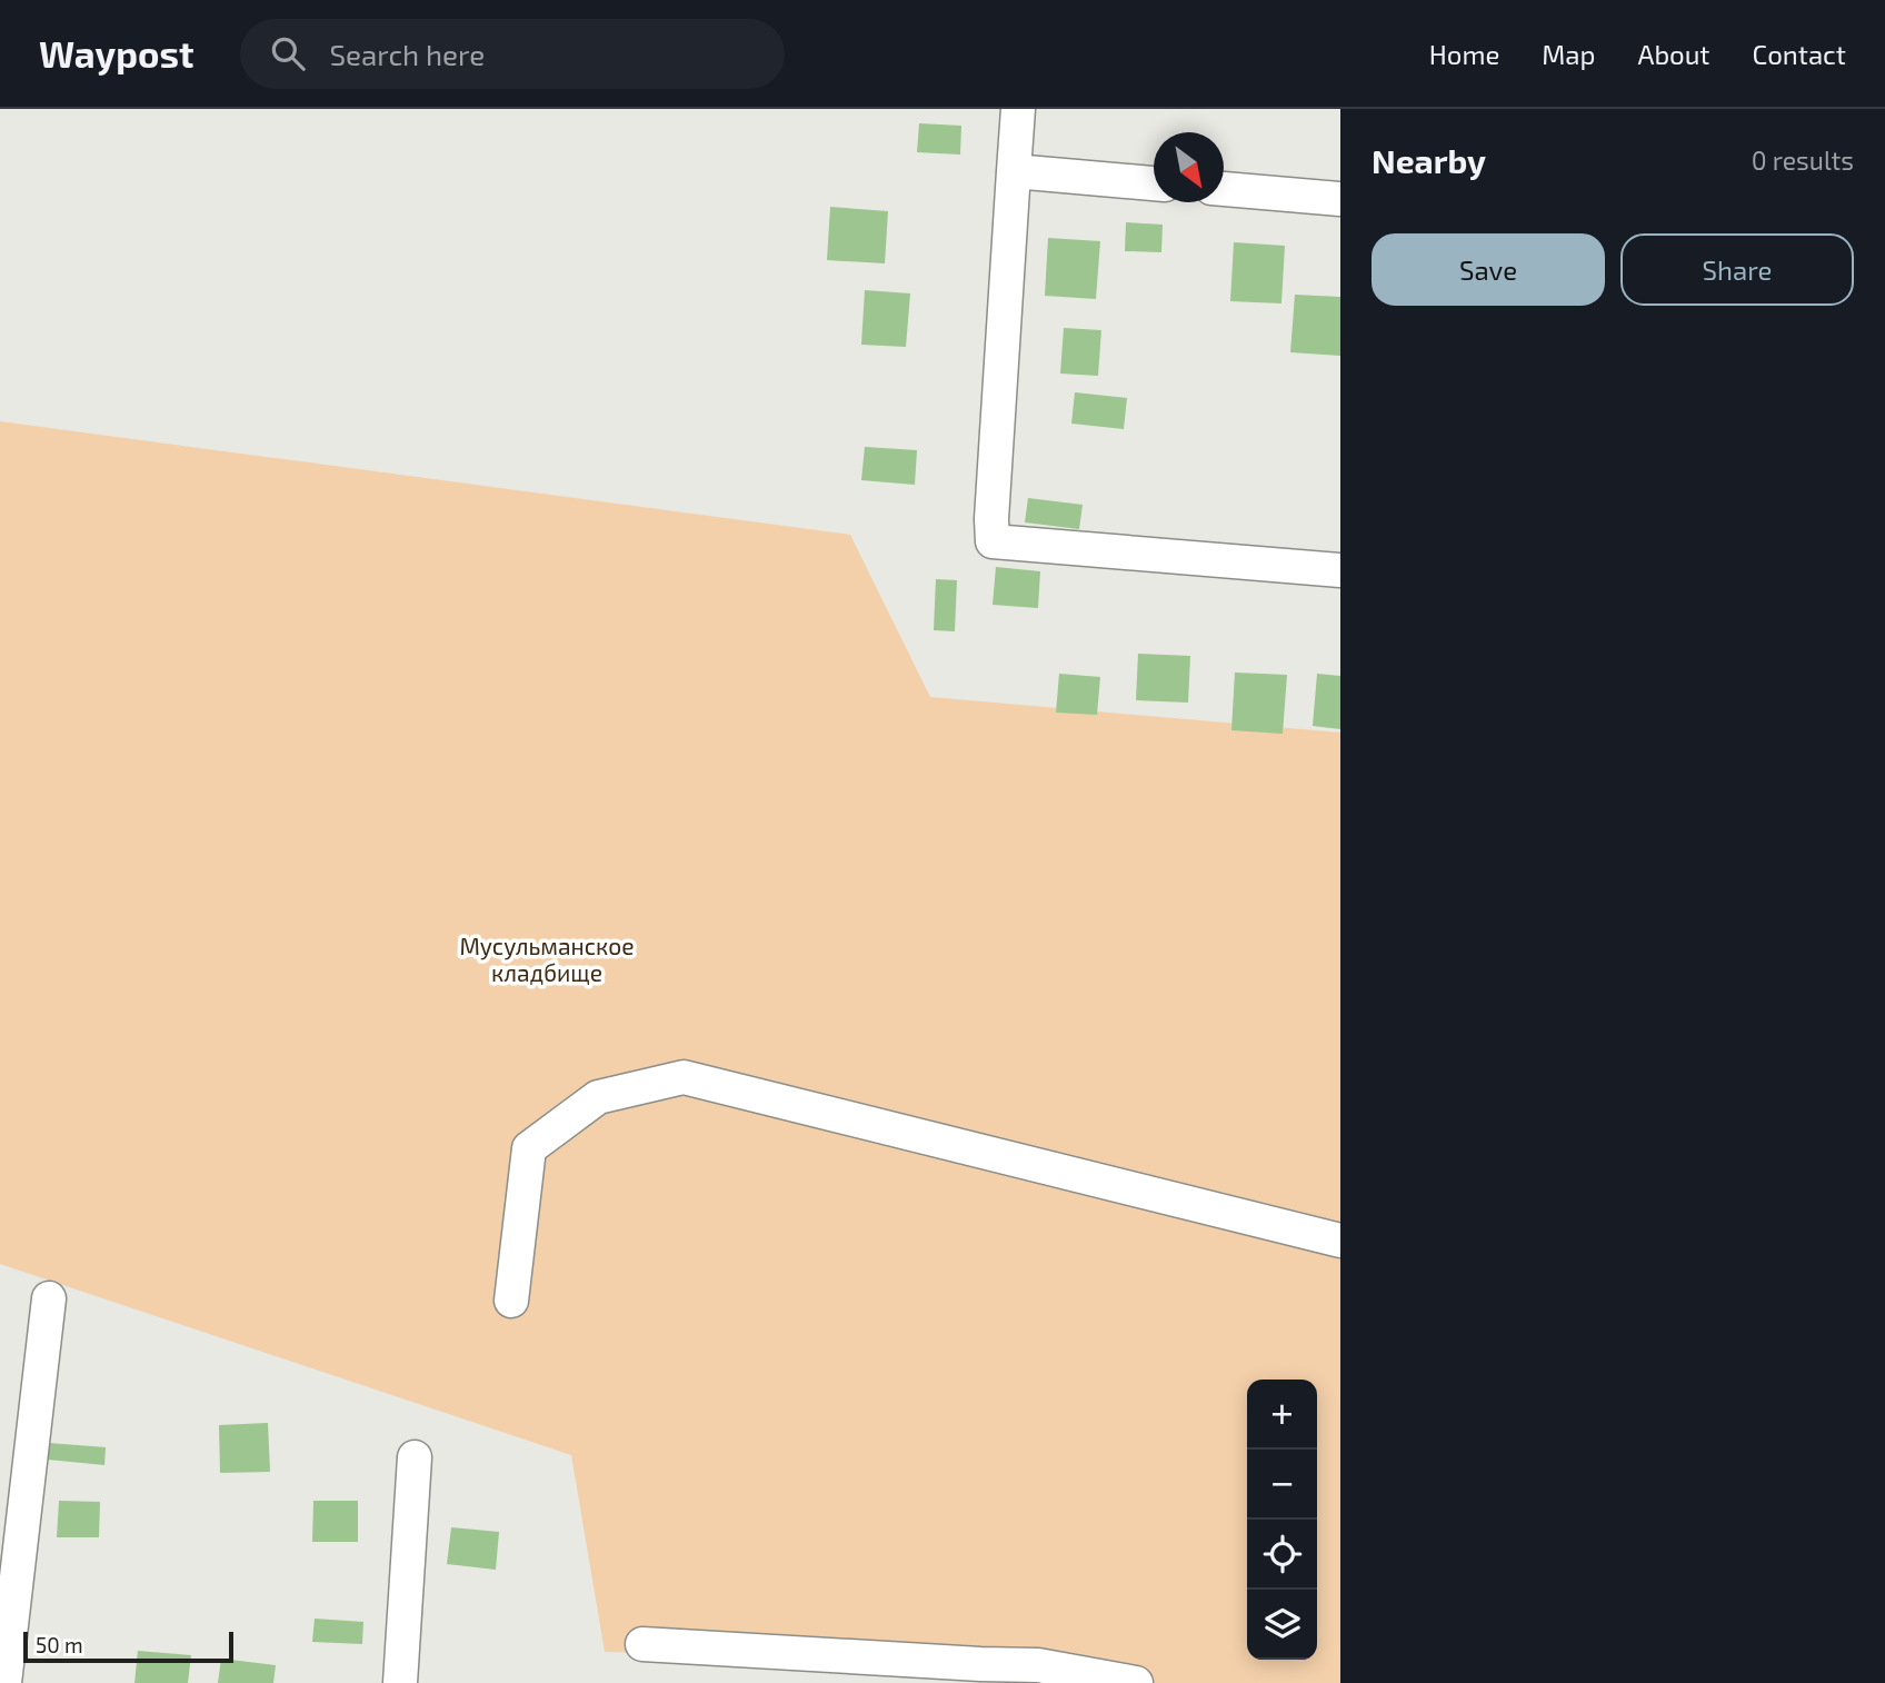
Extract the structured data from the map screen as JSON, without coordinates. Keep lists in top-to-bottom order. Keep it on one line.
{"parks":["Мусульманское кладбище"],"scale_bar":"50 m","north":"bottom right","page":{"header":"Waypost","search":"Search here","nav":["Home","Map","About","Contact"],"heading":["Nearby","0 results"],"buttons":["Save","Share"],"map_buttons":["+","−"],"scale":"50 m"}}
